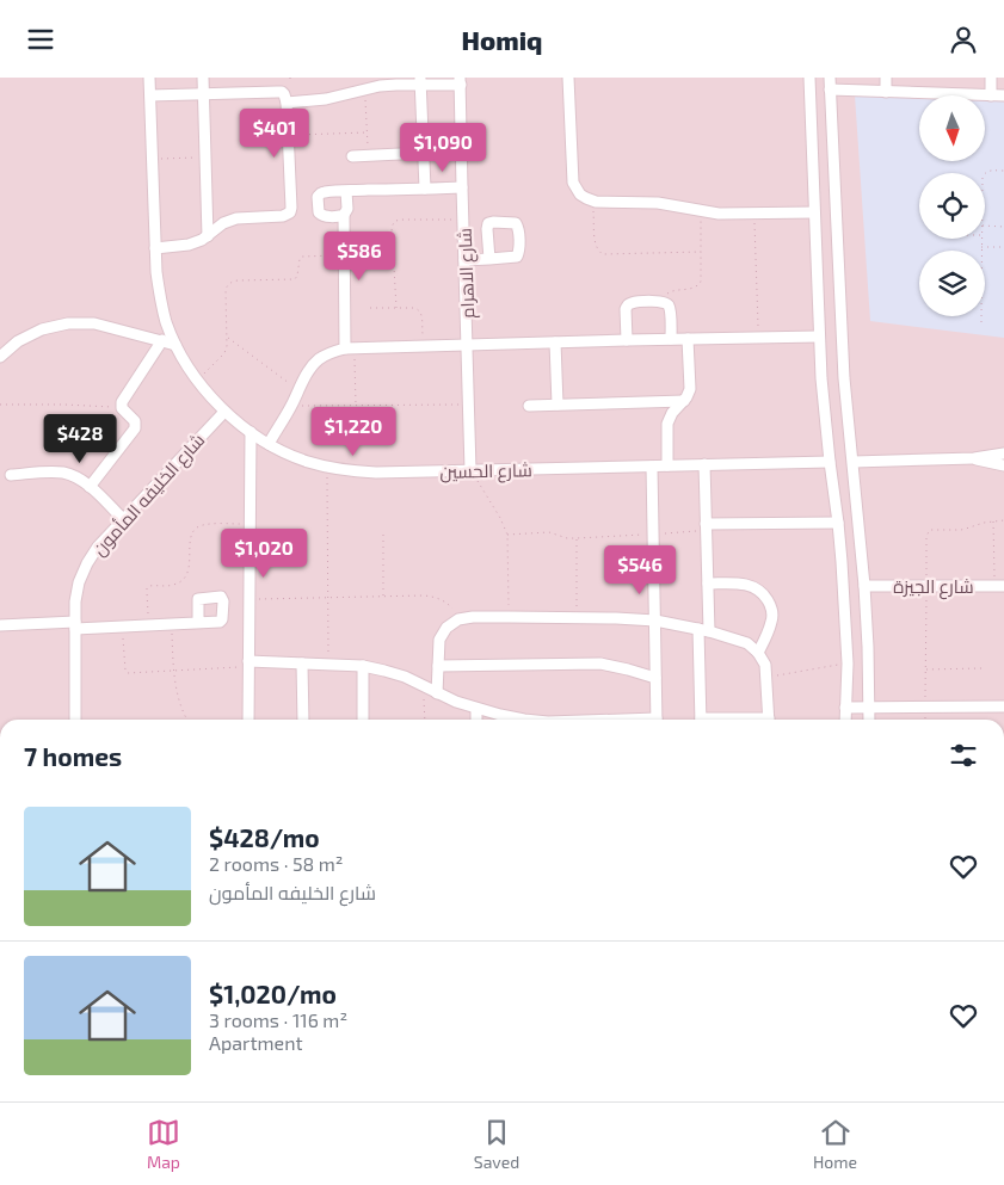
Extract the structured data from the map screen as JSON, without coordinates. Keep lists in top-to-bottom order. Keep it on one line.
{"streets":{"street":["شارع الاهرام","شارع الحسين","شارع الخليفه المأمون","شارع الجيزة"]},"crossings":[["شارع الاهرام","شارع الحسين"],["شارع الحسين","شارع الخليفه المأمون"]],"north":"bottom","page":{"header":"Homiq","price":["$401","$1,090","$586","$1,220","$428","$1,020","$546"],"heading":"7 homes","list":[{"name":"$428/mo","note":"2 rooms · 58 m² · شارع الخليفه المأمون"},{"name":"$1,020/mo","note":"3 rooms · 116 m² · Apartment"}],"tabs":["Map","Saved","Home"]}}
